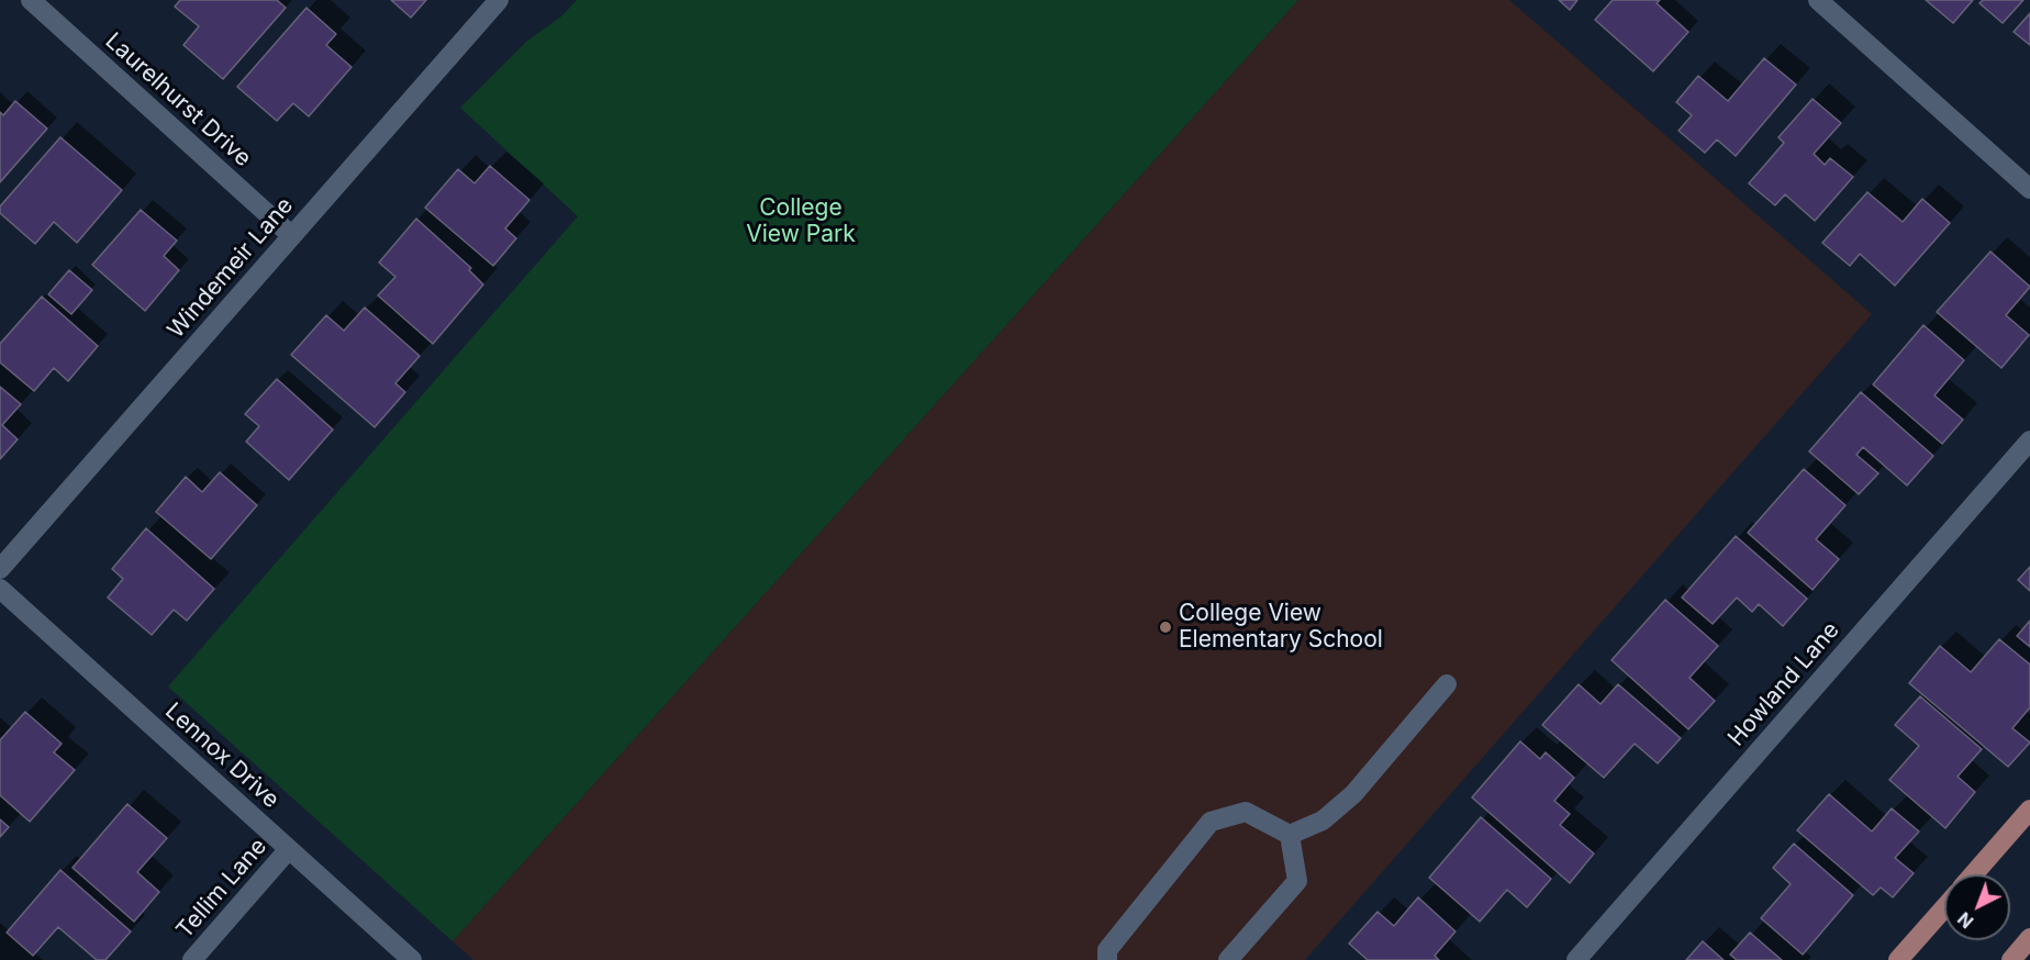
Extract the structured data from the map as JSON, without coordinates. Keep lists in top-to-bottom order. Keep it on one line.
{"streets":{"street":["Laurelhurst Drive","Windemeir Lane","Howland Lane","Lennox Drive","Tellim Lane"]},"crossings":[["Laurelhurst Drive","Windemeir Lane"],["Lennox Drive","Tellim Lane"]],"parks":["College View Park"],"places":["College View Elementary School"],"north":"bottom left"}
